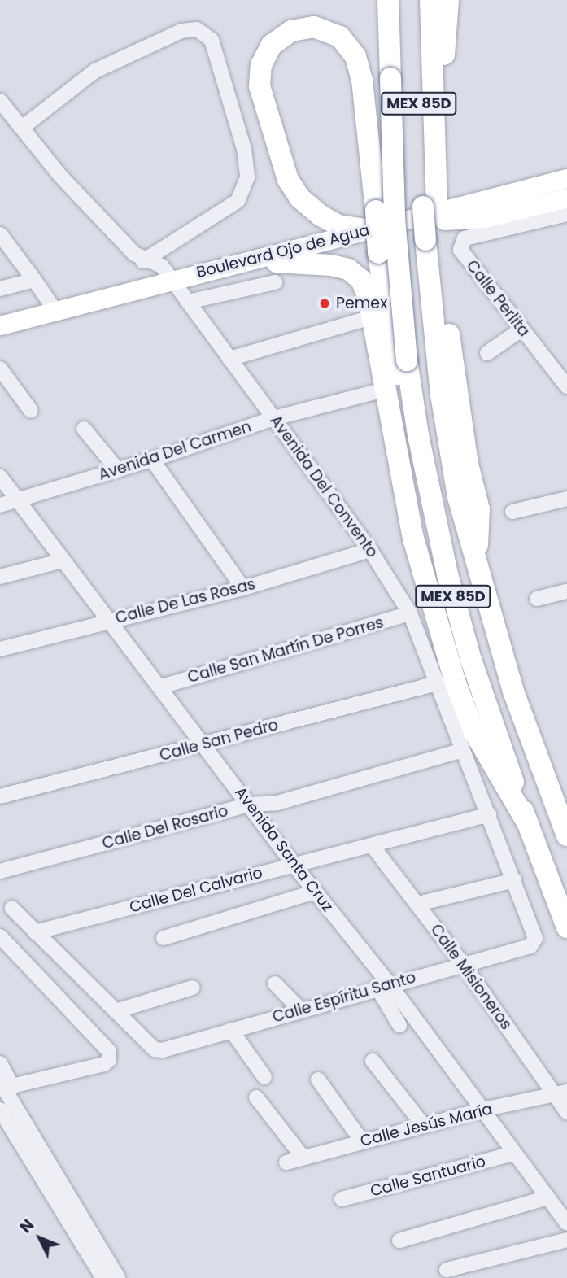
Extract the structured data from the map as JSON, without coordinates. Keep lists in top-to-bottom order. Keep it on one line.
{"streets":{"highway":["MEX 85D"],"main road":["Boulevard Ojo de Agua"],"street":["Calle Perlita","Avenida Del Carmen","Avenida Del Convento","Calle De Las Rosas","Calle San Martín De Porres","Calle San Pedro","Calle Del Rosario","Avenida Santa Cruz","Calle Del Calvario","Calle Misioneros","Calle Espíritu Santo","Calle Jesús María","Calle Santuario"]},"crossings":[["Boulevard Ojo de Agua","Avenida Del Convento"],["Avenida Del Carmen","Avenida Del Convento"],["Avenida Del Carmen","Avenida Santa Cruz"],["Avenida Del Convento","Calle De Las Rosas"],["Avenida Del Convento","Calle San Martín De Porres"],["Avenida Del Convento","Calle San Pedro"],["Avenida Del Convento","Calle Del Rosario"],["Avenida Del Convento","Calle Del Calvario"],["Avenida Del Convento","Calle Espíritu Santo"],["Calle De Las Rosas","Avenida Santa Cruz"],["Calle San Martín De Porres","Avenida Santa Cruz"],["Calle San Pedro","Avenida Santa Cruz"],["Calle Del Rosario","Avenida Santa Cruz"],["Avenida Santa Cruz","Calle Del Calvario"],["Avenida Santa Cruz","Calle Espíritu Santo"],["Avenida Santa Cruz","Calle Jesús María"],["Avenida Santa Cruz","Calle Santuario"],["Calle Del Calvario","Calle Misioneros"],["Calle Misioneros","Calle Espíritu Santo"],["Calle Misioneros","Calle Jesús María"]],"places":["Pemex"],"north":"top left"}
